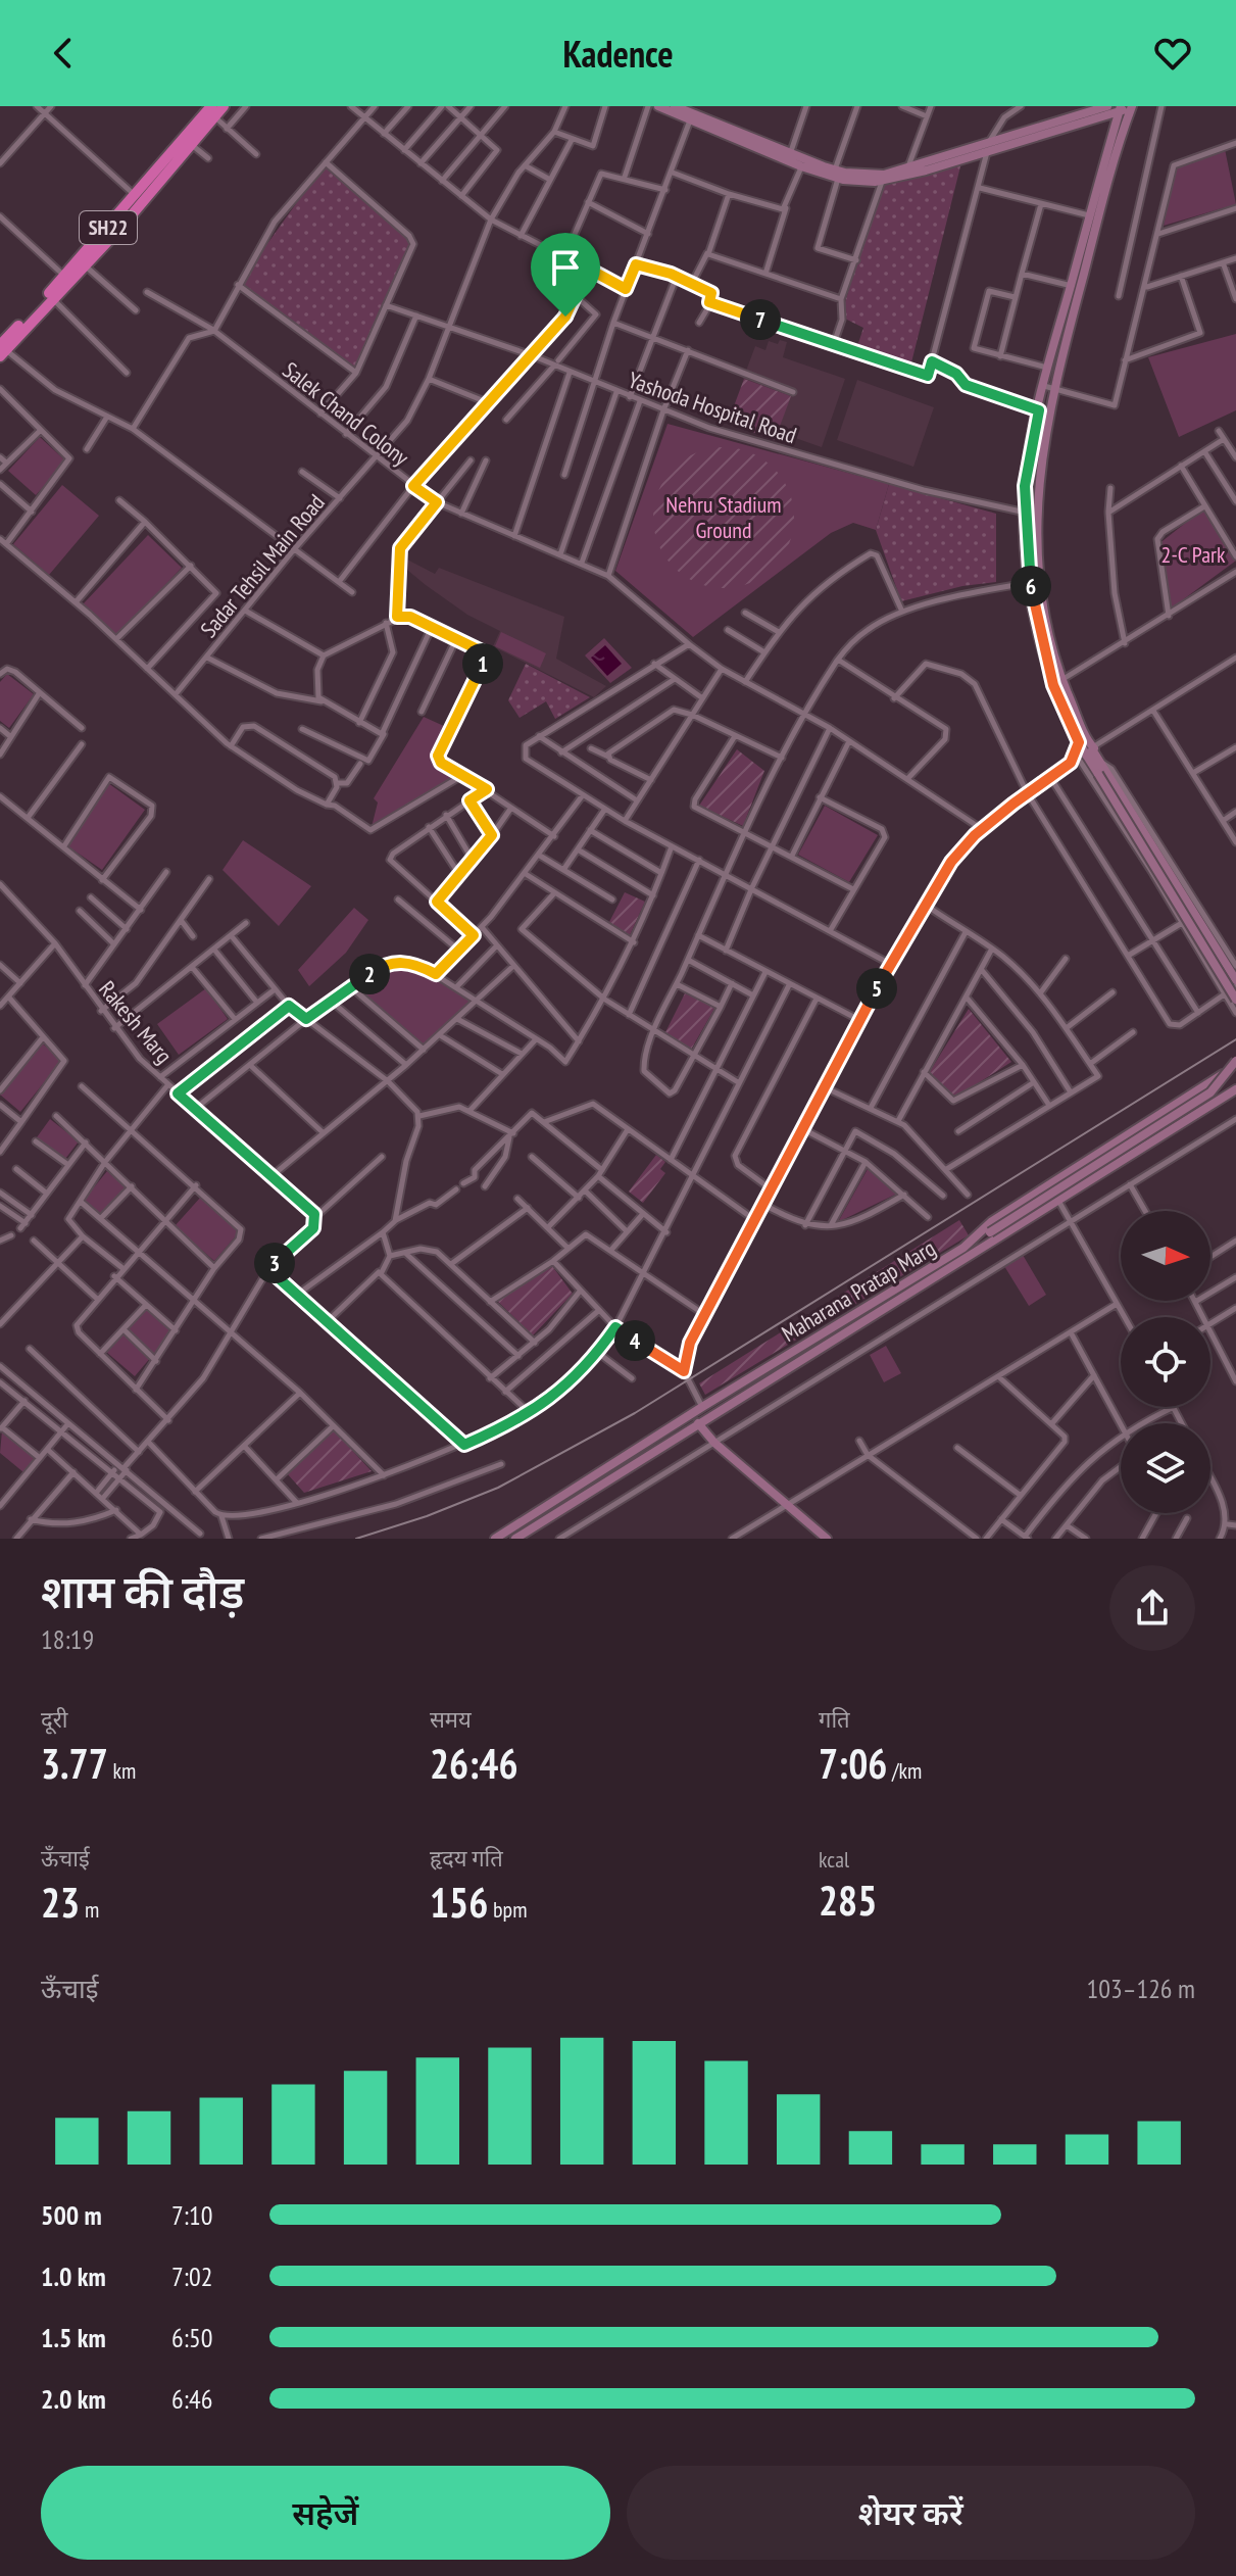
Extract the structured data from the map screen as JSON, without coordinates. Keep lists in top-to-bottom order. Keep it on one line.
{"streets":{"highway":["SH22"],"street":["Yashoda Hospital Road","Salek Chand Colony","Sadar Tehsil Main Road","Rakesh Marg","Maharana Pratap Marg"]},"crossings":[["Yashoda Hospital Road","Sadar Tehsil Main Road"],["Salek Chand Colony","Sadar Tehsil Main Road"]],"parks":["Nehru Stadium Ground","2-C Park"],"north":"right","page":{"header":"Kadence","pins":["7","6","1","2","5","3","4"],"heading":["शाम की दौड़","18:19"],"stats":[["दूरी","3.77 km"],["समय","26:46"],["गति","7:06 /km"],["ऊँचाई","23 m"],["हृदय गति","156 bpm"],["kcal","285"]],"chart":["ऊँचाई","103–126 m"],"list":[{"name":"500 m","note":"7:10"},{"name":"1.0 km","note":"7:02"},{"name":"1.5 km","note":"6:50"},{"name":"2.0 km","note":"6:46"}],"buttons":["सहेजें","शेयर करें"]}}
